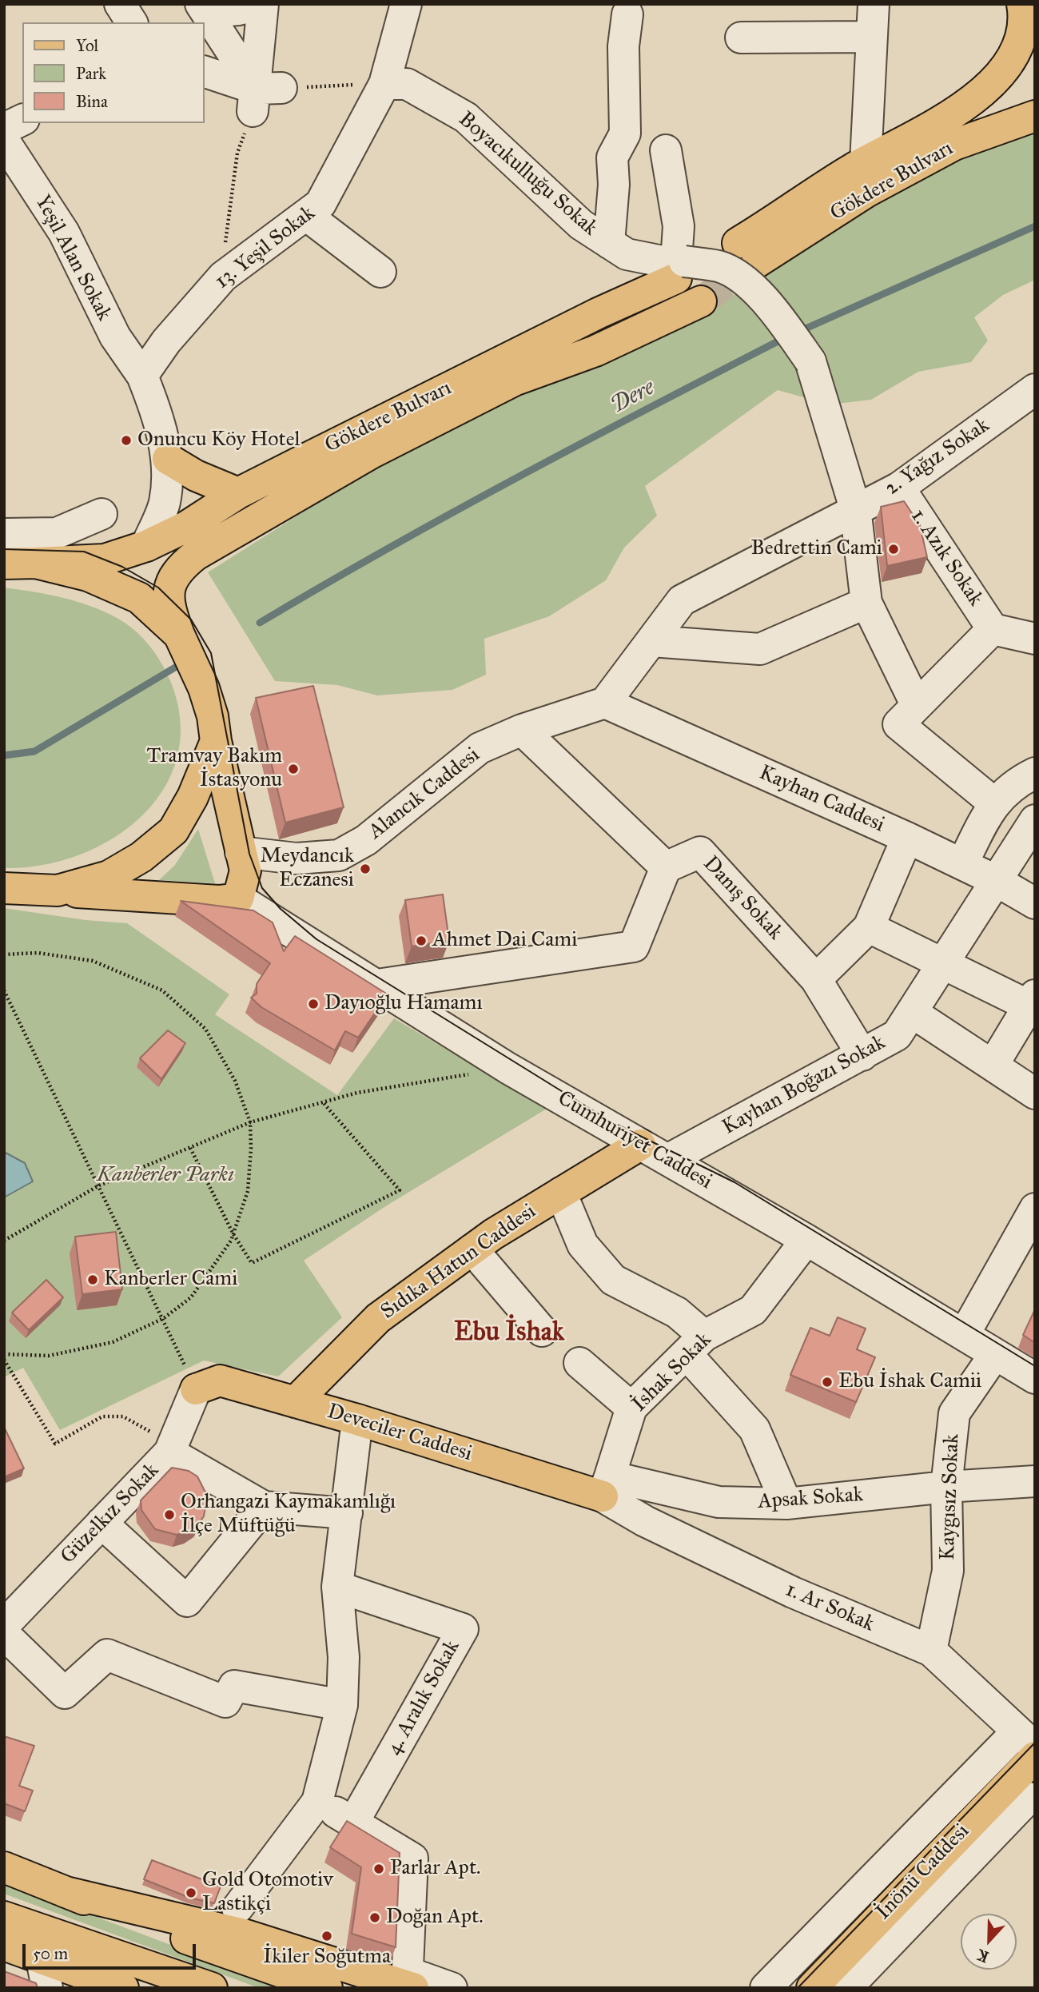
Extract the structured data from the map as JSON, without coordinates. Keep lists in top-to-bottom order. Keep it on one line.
{"streets":{"main road":["Gökdere Bulvarı","Sıdıka Hatun Caddesi","Deveciler Caddesi","İnönü Caddesi"],"street":["Boyacıkulluğu Sokak","13. Yeşil Sokak","Yeşil Alan Sokak","2. Yağız Sokak","1. Azık Sokak","Alancık Caddesi","Kayhan Caddesi","Danış Sokak","Kayhan Boğazı Sokak","Cumhuriyet Caddesi","İshak Sokak","Kaygısız Sokak","Apsak Sokak","Güzelkız Sokak","1. Ar Sokak","4. Aralık Sokak"]},"crossings":[["Boyacıkulluğu Sokak","Gökdere Bulvarı"],["Boyacıkulluğu Sokak","13. Yeşil Sokak"],["Boyacıkulluğu Sokak","2. Yağız Sokak"],["Gökdere Bulvarı","Alancık Caddesi"],["Gökdere Bulvarı","Cumhuriyet Caddesi"],["13. Yeşil Sokak","Yeşil Alan Sokak"],["2. Yağız Sokak","1. Azık Sokak"],["2. Yağız Sokak","Alancık Caddesi"],["2. Yağız Sokak","Kayhan Caddesi"],["Alancık Caddesi","Kayhan Caddesi"],["Kayhan Caddesi","Kayhan Boğazı Sokak"],["Danış Sokak","Kayhan Boğazı Sokak"],["Kayhan Boğazı Sokak","Cumhuriyet Caddesi"],["Cumhuriyet Caddesi","Sıdıka Hatun Caddesi"],["Cumhuriyet Caddesi","İshak Sokak"],["Cumhuriyet Caddesi","Kaygısız Sokak"],["Sıdıka Hatun Caddesi","Deveciler Caddesi"],["İshak Sokak","Deveciler Caddesi"],["İshak Sokak","Apsak Sokak"],["İshak Sokak","1. Ar Sokak"],["Deveciler Caddesi","Apsak Sokak"],["Deveciler Caddesi","Güzelkız Sokak"],["Deveciler Caddesi","1. Ar Sokak"],["Kaygısız Sokak","Apsak Sokak"],["Kaygısız Sokak","1. Ar Sokak"],["Apsak Sokak","1. Ar Sokak"]],"districts":["Ebu İshak"],"water":["Dere"],"parks":["Kanberler Parkı"],"places":["Onuncu Köy Hotel","Bedrettin Cami","Tramvay Bakım İstasyonu","Meydancık Eczanesi","Ahmet Dai Cami","Dayıoğlu Hamamı","Kanberler Cami","Ebu İshak Camii","Orhangazi Kaymakamlığı İlçe Müftüğü","Parlar Apt.","Gold Otomotiv Lastikçi","Doğan Apt.","İkiler Soğutma"],"legend":["Yol","Park","Bina"],"scale_bar":"50 m","north":"bottom"}
